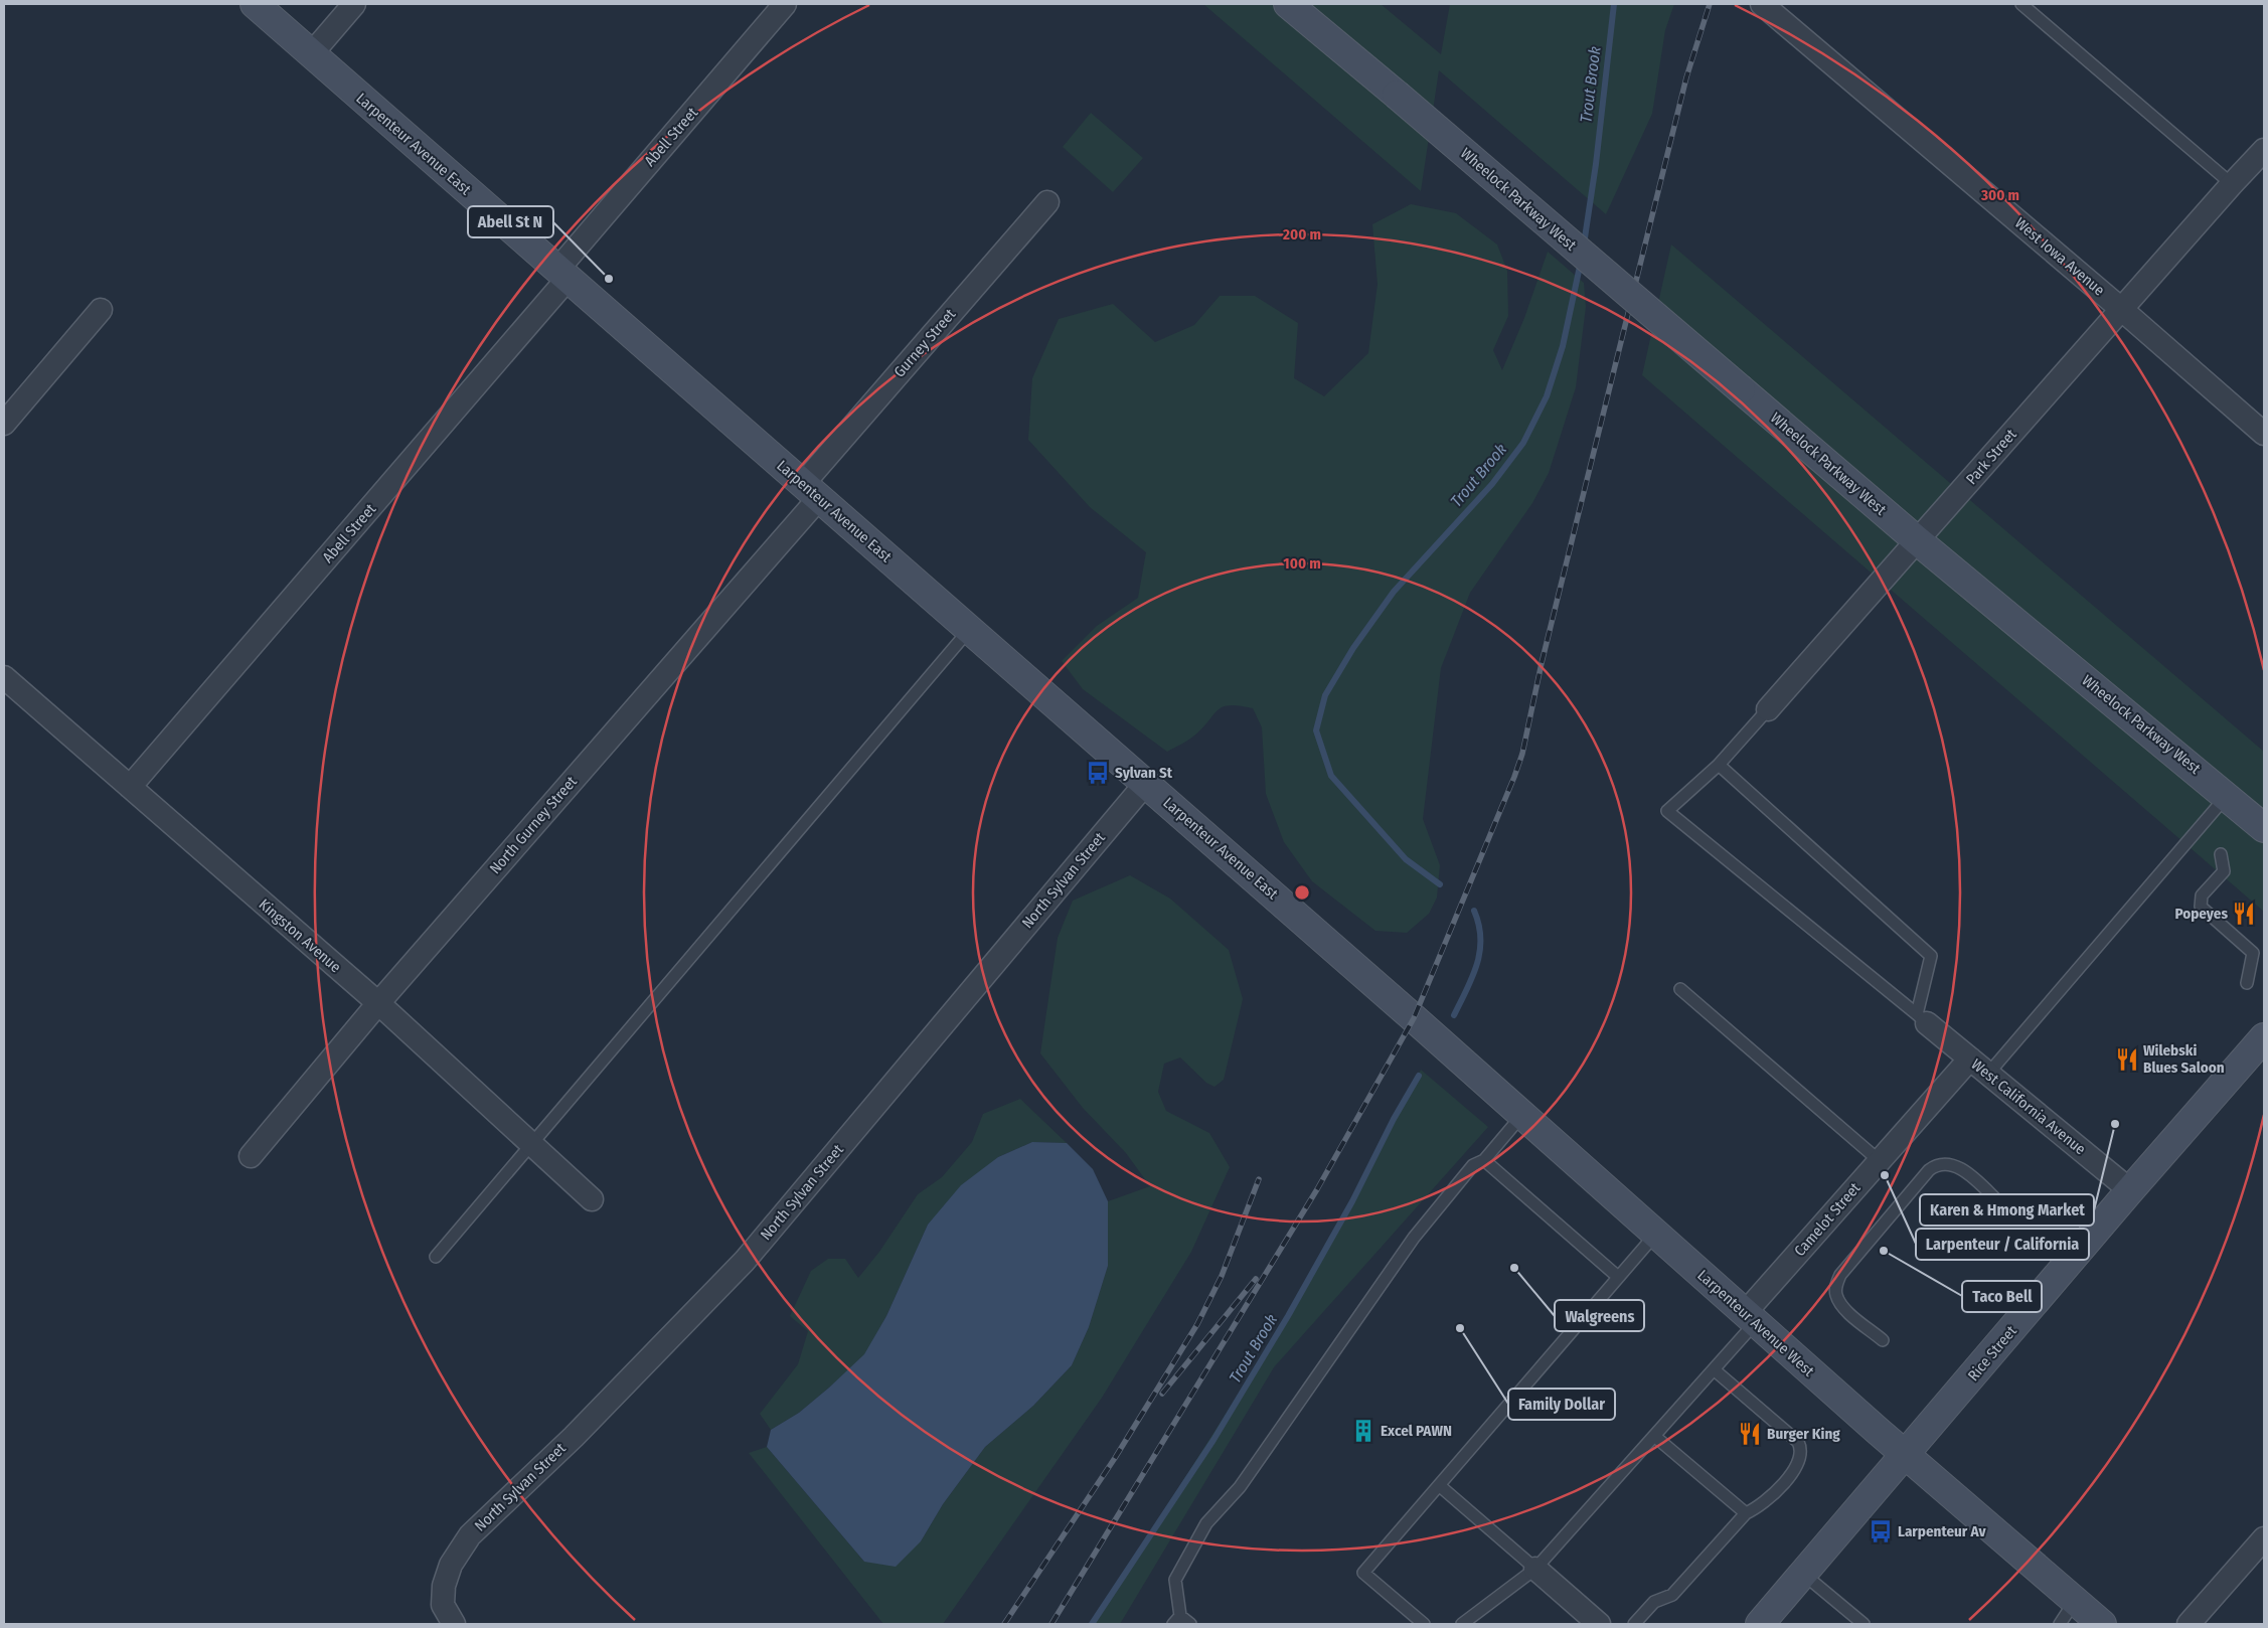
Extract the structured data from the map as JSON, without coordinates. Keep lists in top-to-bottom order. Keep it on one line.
{"streets":{"main road":["Larpenteur Avenue East","Wheelock Parkway West","Larpenteur Avenue West","Rice Street"],"street":["Abell Street","West Iowa Avenue","Gurney Street","Park Street","North Gurney Street","North Sylvan Street","Kingston Avenue","West California Avenue","Camelot Street"]},"crossings":[["Abell Street","Larpenteur Avenue East"],["Abell Street","Kingston Avenue"],["Larpenteur Avenue East","Gurney Street"],["Larpenteur Avenue East","North Gurney Street"],["Larpenteur Avenue East","North Sylvan Street"],["Larpenteur Avenue East","Larpenteur Avenue West"],["Wheelock Parkway West","Park Street"],["West Iowa Avenue","Park Street"],["Gurney Street","North Gurney Street"],["Park Street","West California Avenue"],["North Gurney Street","Kingston Avenue"],["West California Avenue","Camelot Street"],["West California Avenue","Rice Street"],["Camelot Street","Larpenteur Avenue West"],["Larpenteur Avenue West","Rice Street"]],"water":["Trout Brook"],"places":{"other":["Abell St N","Karen & Hmong Market","Larpenteur / California","Taco Bell","Walgreens","Family Dollar"],"bus stop":["Sylvan St","Larpenteur Av"],"restaurant":["Popeyes","Wilebski Blues Saloon","Burger King"],"building":["Excel PAWN"]},"rings":["300 m","200 m","100 m"]}
